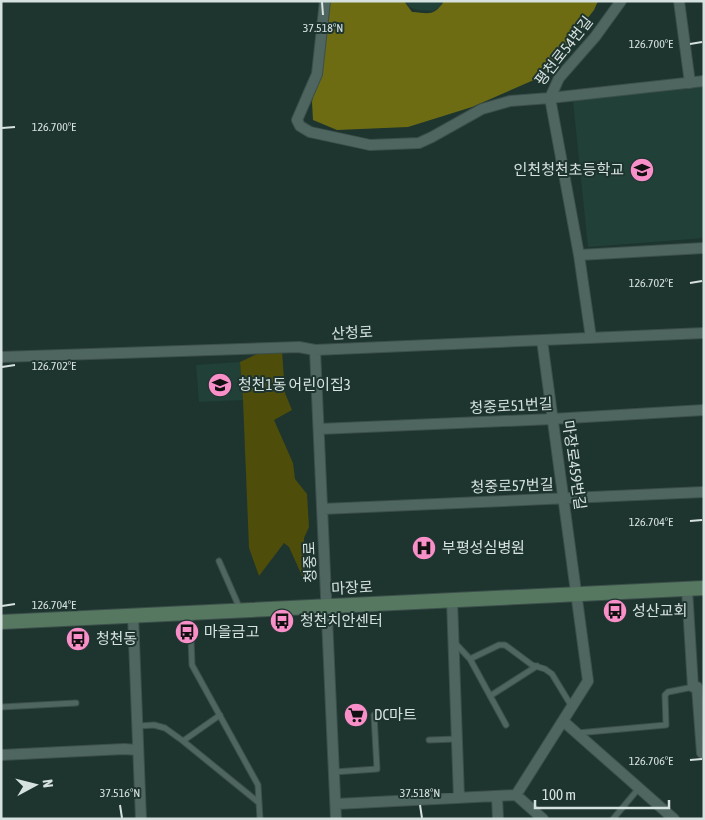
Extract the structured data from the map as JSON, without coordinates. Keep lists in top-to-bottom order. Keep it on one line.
{"streets":{"main road":["마장로"],"street":["평천로54번길","산청로","청중로51번길","마장로459번길","청중로57번길","청중로"]},"crossings":[["산청로","마장로459번길"],["산청로","청중로"],["청중로51번길","마장로459번길"],["청중로51번길","청중로"],["마장로459번길","청중로57번길"],["마장로459번길","마장로"],["청중로57번길","청중로"],["청중로","마장로"]],"places":{"school or university":["인천청천초등학교","청천1동 어린이집3"],"hospital":["부평성심병원"],"bus stop":["성산교회","청천치안센터","마을금고","청천동"],"supermarket":["DC마트"]},"scale_bar":"100 m","north":"right","coordinates":["37.518°N","126.700°E","126.702°E","126.704°E","126.706°E","37.516°N"]}
